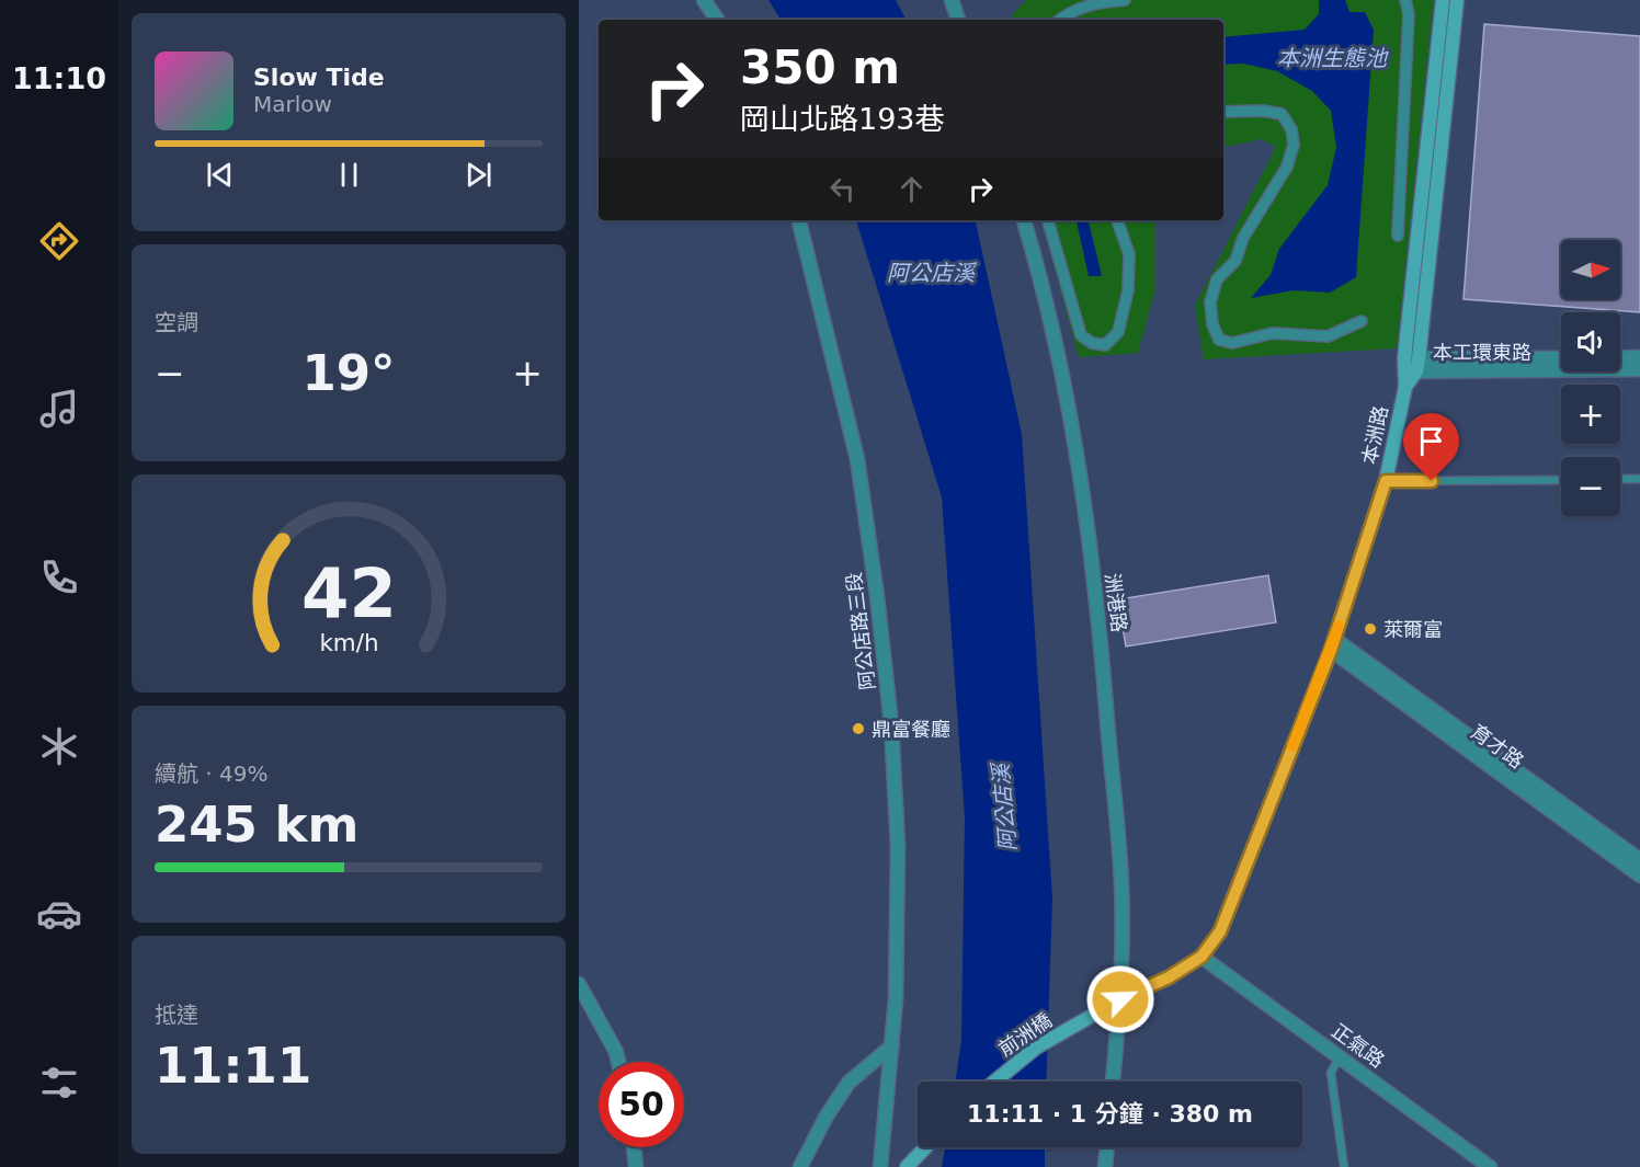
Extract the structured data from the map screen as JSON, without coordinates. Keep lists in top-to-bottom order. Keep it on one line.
{"streets":{"main road":["本洲路","前洲橋"],"street":["本工環東路","洲港路","阿公店路三段","育才路","正氣路"]},"crossings":[["本工環東路","本洲路"],["本洲路","洲港路"],["本洲路","育才路"],["本洲路","前洲橋"],["本洲路","正氣路"],["洲港路","前洲橋"]],"water":["本洲生態池","阿公店溪"],"places":["萊爾富","鼎富餐廳"],"north":"right","page":{"tabs":"11:10","turn":["350 m","岡山北路193巷"],"song":["Slow Tide","Marlow"],"map_buttons":["+","−"],"tile":["空調",["續航 · 49%","245 km"],["抵達","11:11"]],"heat":["−","19°","+"],"limit":"50","trip":"11:11 · 1 分鐘 · 380 m","gauge":["42","km/h"]}}
